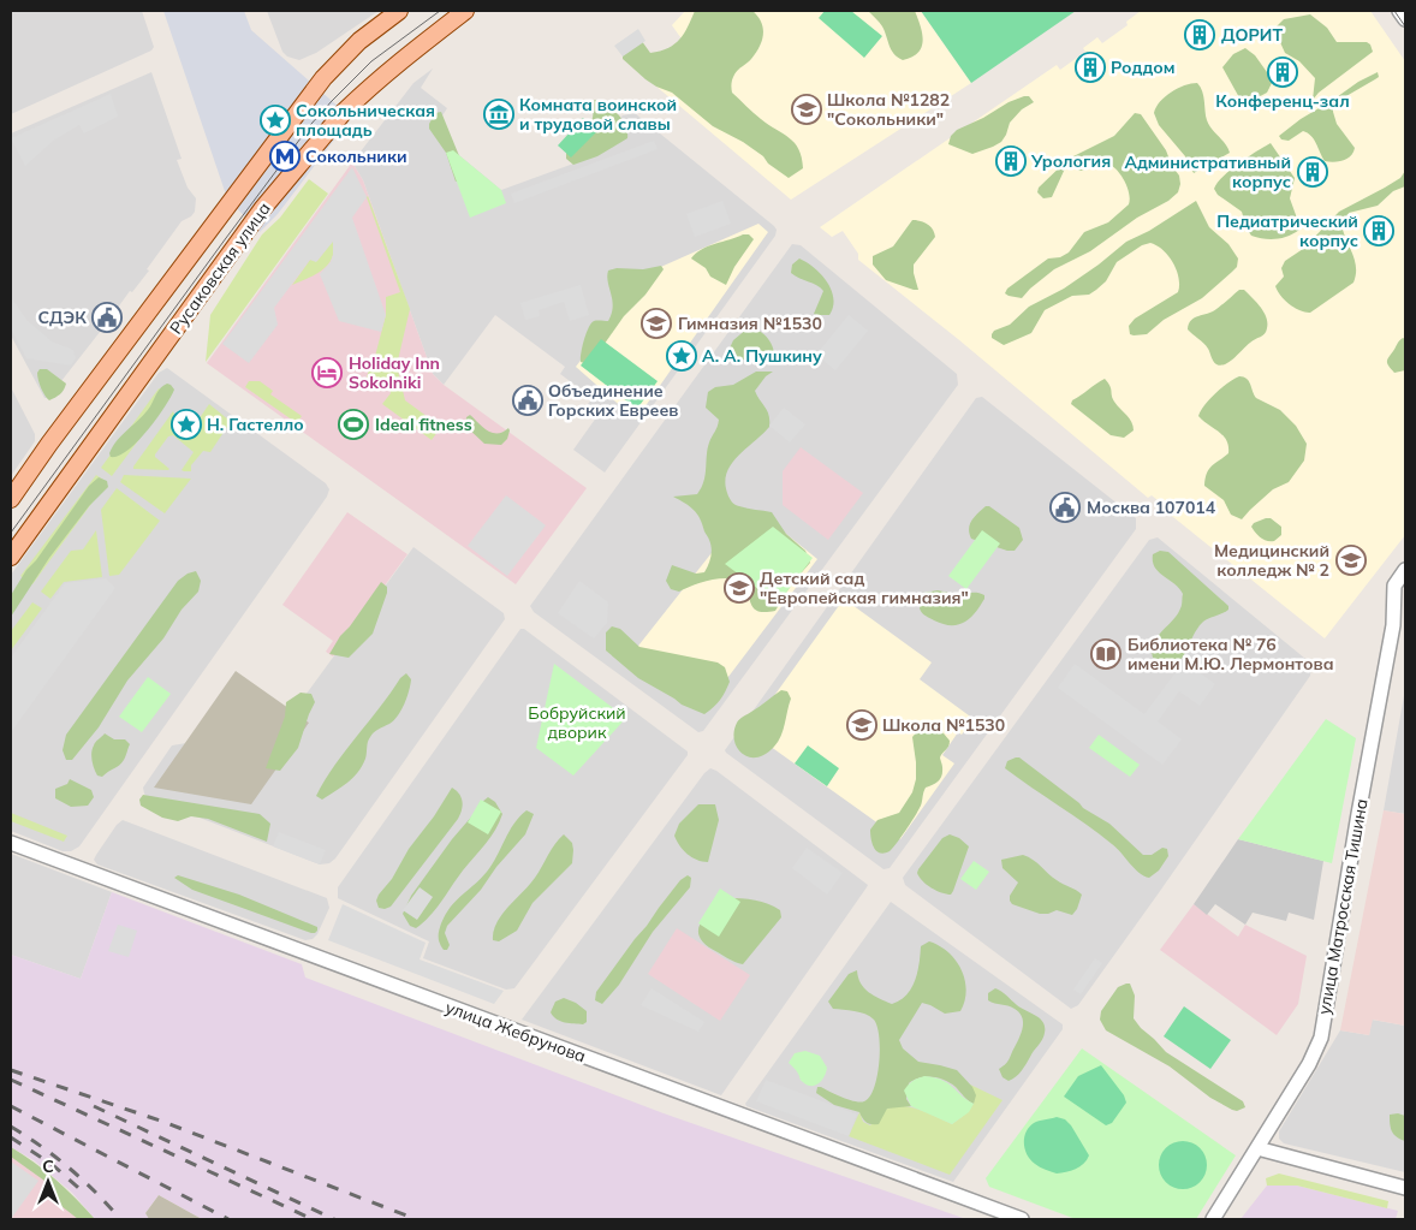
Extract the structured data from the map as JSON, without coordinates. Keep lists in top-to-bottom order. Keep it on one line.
{"streets":{"main road":["Русаковская улица"],"street":["улица Матросская Тишина","улица Жебрунова"]},"parks":["Бобруйский дворик"],"places":{"building":["ДОРИТ","Роддом","Конференц-зал","Урология","Административный корпус","Педиатрический корпус"],"school or university":["Школа №1282 \"Сокольники\"","Гимназия №1530","Медицинский колледж № 2","Детский сад \"Европейская гимназия\"","Школа №1530"],"museum":["Комната воинской и трудовой славы"],"place":["Сокольническая площадь","А. А. Пушкину","Н. Гастелло"],"metro station":["Сокольники"],"public building":["СДЭК","Объединение Горских Евреев","Москва 107014"],"hotel":["Holiday Inn Sokolniki"],"sports":["Ideal fitness"],"library":["Библиотека № 76 имени М.Ю. Лермонтова"]},"north":"top"}
